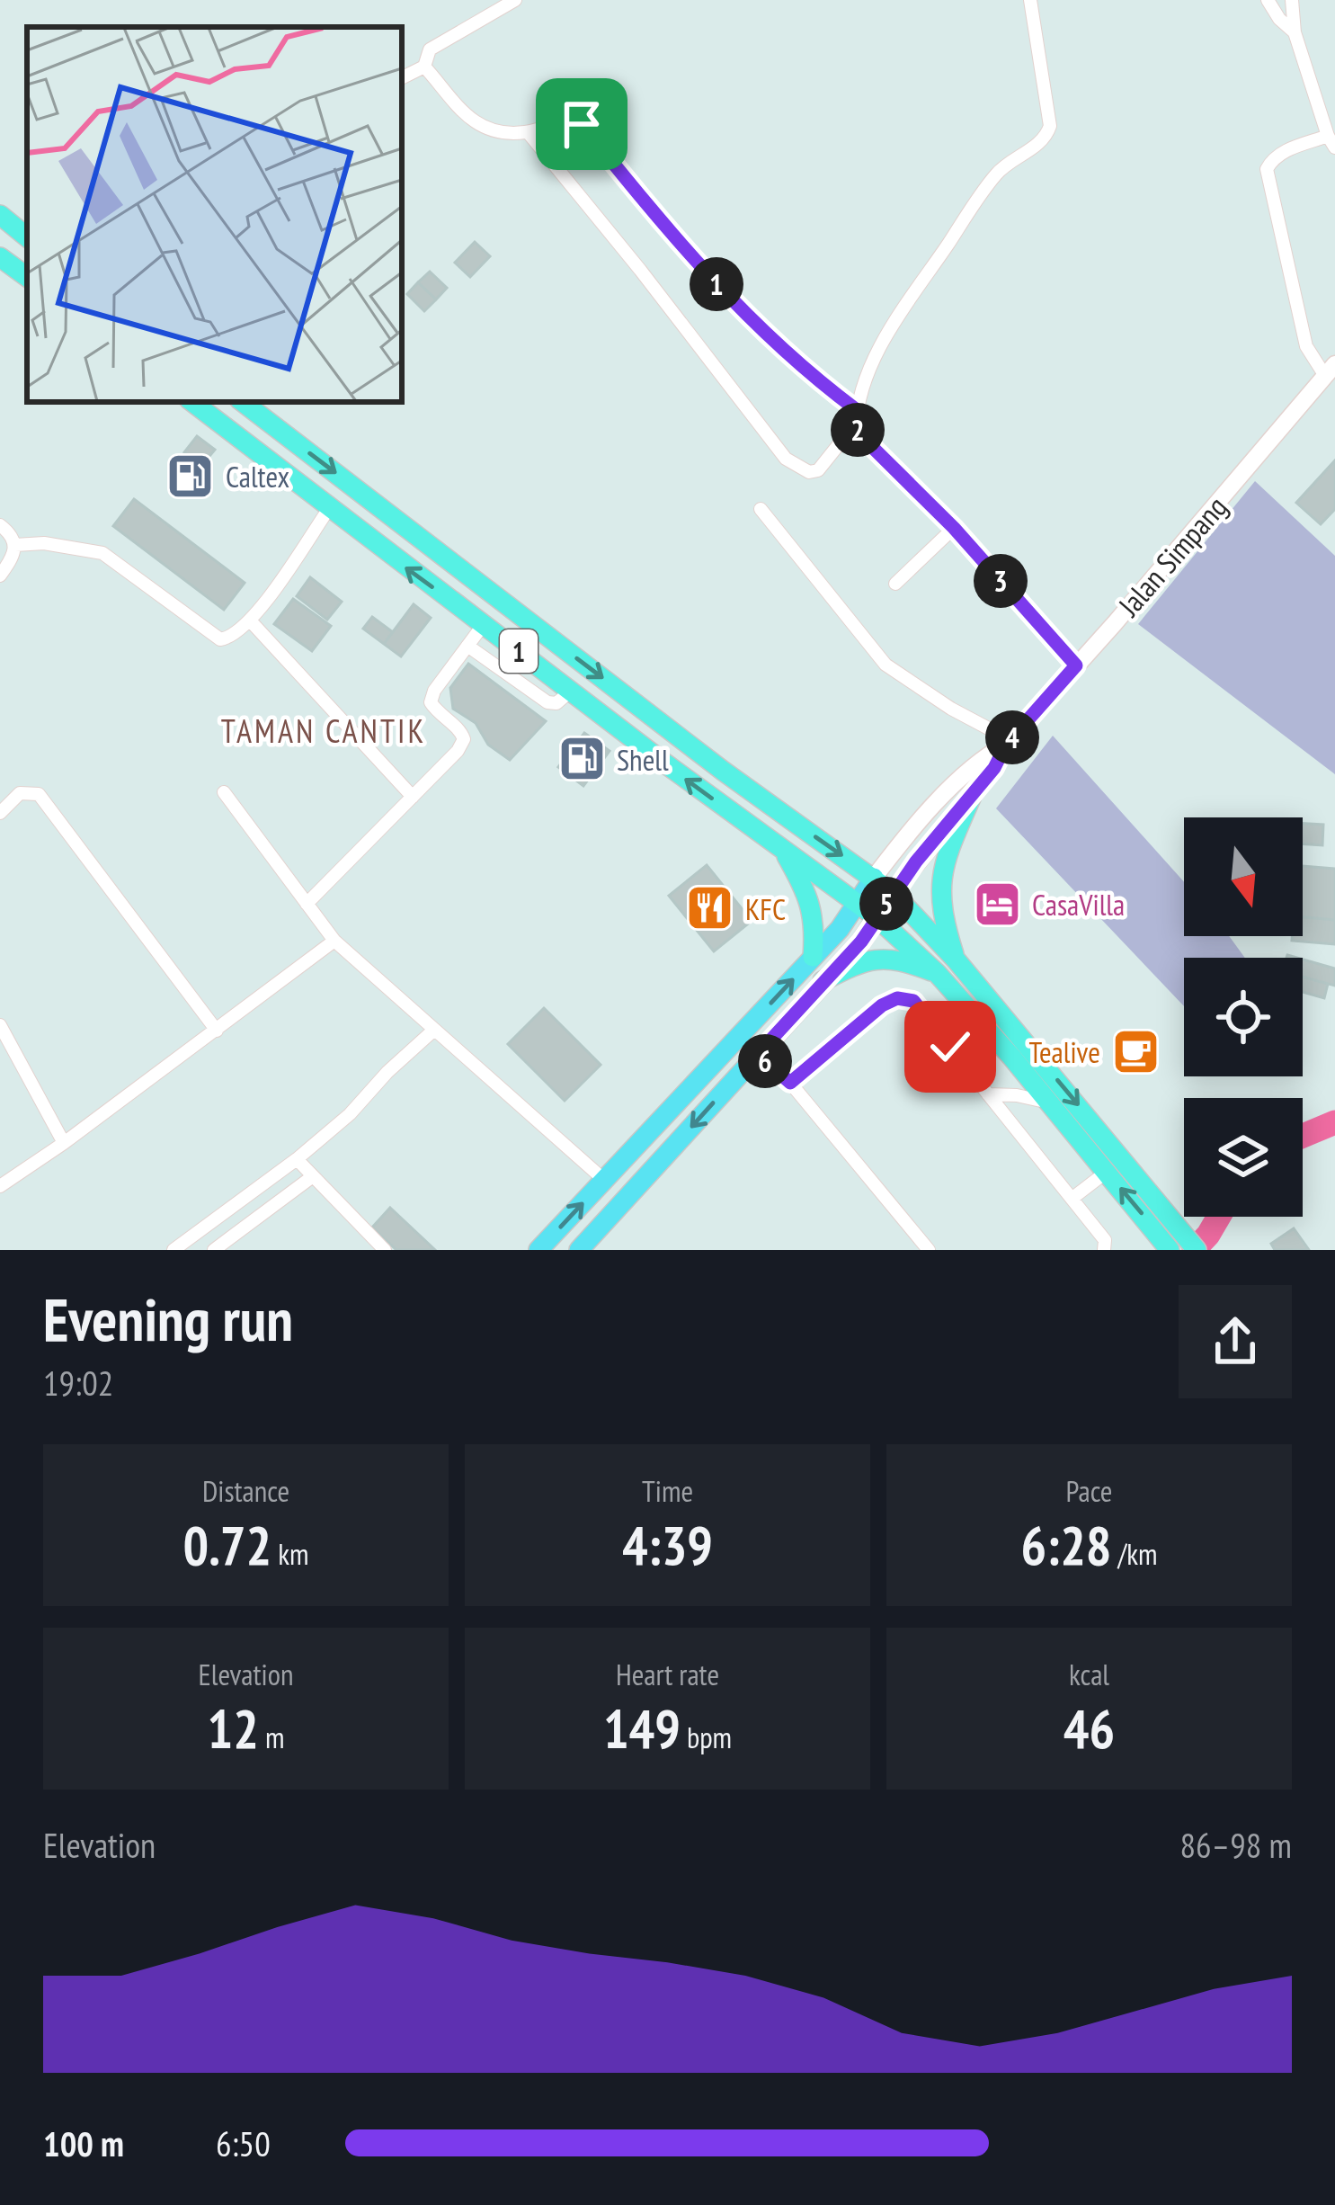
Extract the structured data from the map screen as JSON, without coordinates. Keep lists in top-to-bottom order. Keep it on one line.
{"streets":{"highway":["1"],"main road":["Jalan Simpang"]},"districts":["TAMAN CANTIK"],"places":{"fuel station":["Caltex","Shell"],"hotel":["CasaVilla"],"restaurant":["KFC"],"cafe":["Tealive"]},"north":"bottom","page":{"pins":["1","2","3","4","5","6"],"heading":["Evening run","19:02"],"stats":[["Distance","0.72 km"],["Time","4:39"],["Pace","6:28 /km"],["Elevation","12 m"],["Heart rate","149 bpm"],["kcal","46"]],"chart":["Elevation","86–98 m"],"list":[{"name":"100 m","note":"6:50"}]}}
